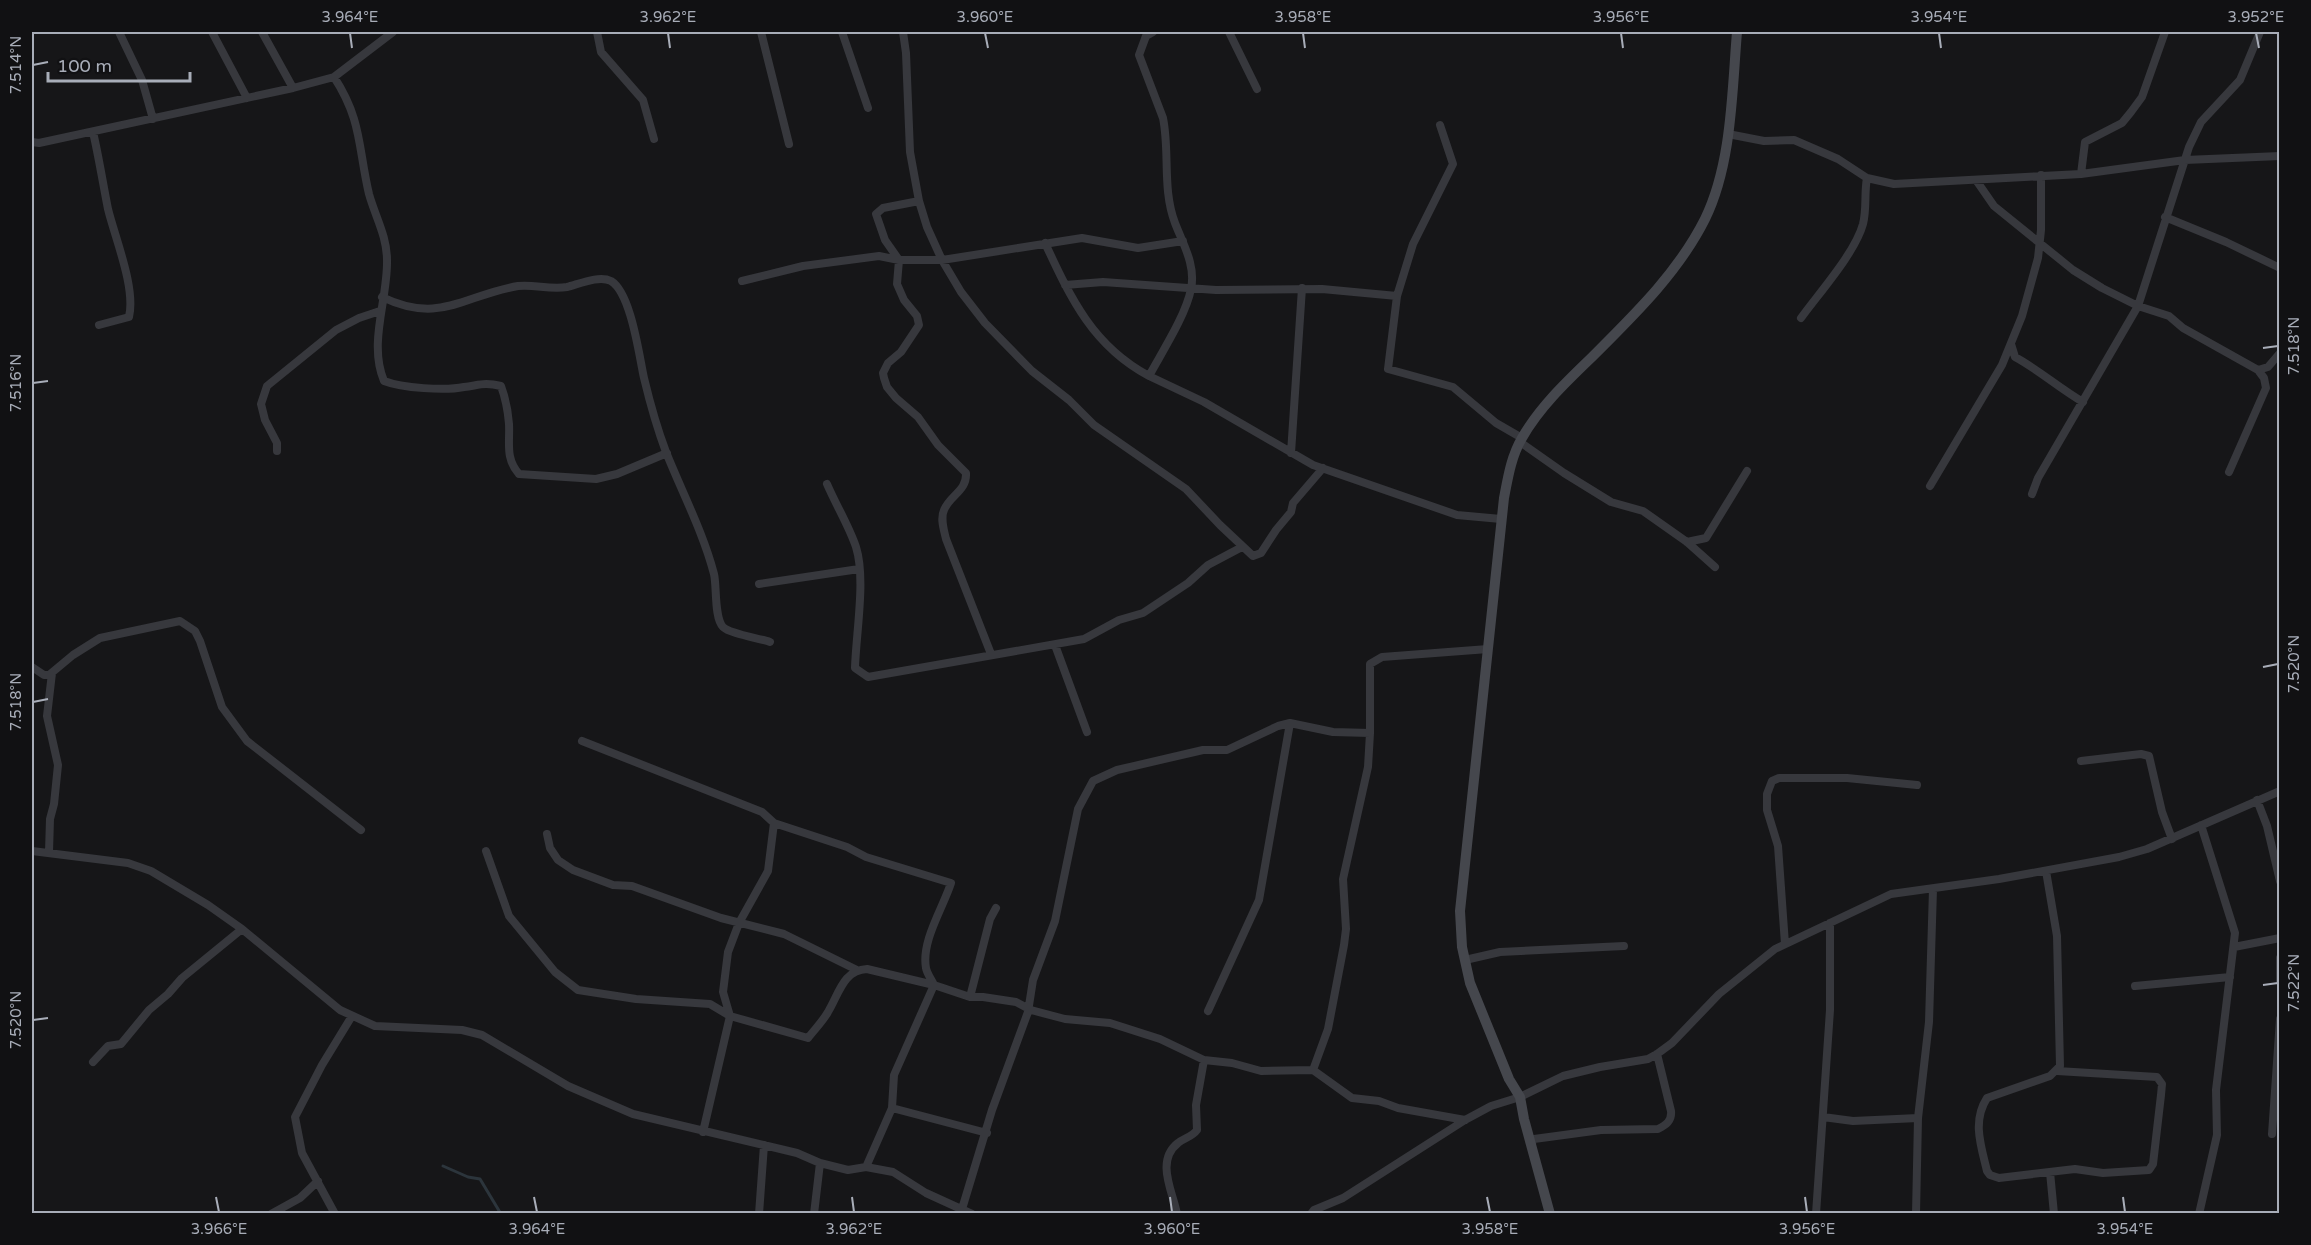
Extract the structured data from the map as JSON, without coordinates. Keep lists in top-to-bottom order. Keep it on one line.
{"scale_bar":"100 m","coordinates":["3.964°E","3.962°E","3.960°E","3.958°E","3.956°E","3.954°E","3.952°E","7.514°N","7.518°N","7.516°N","7.520°N","7.522°N","3.966°E"]}
